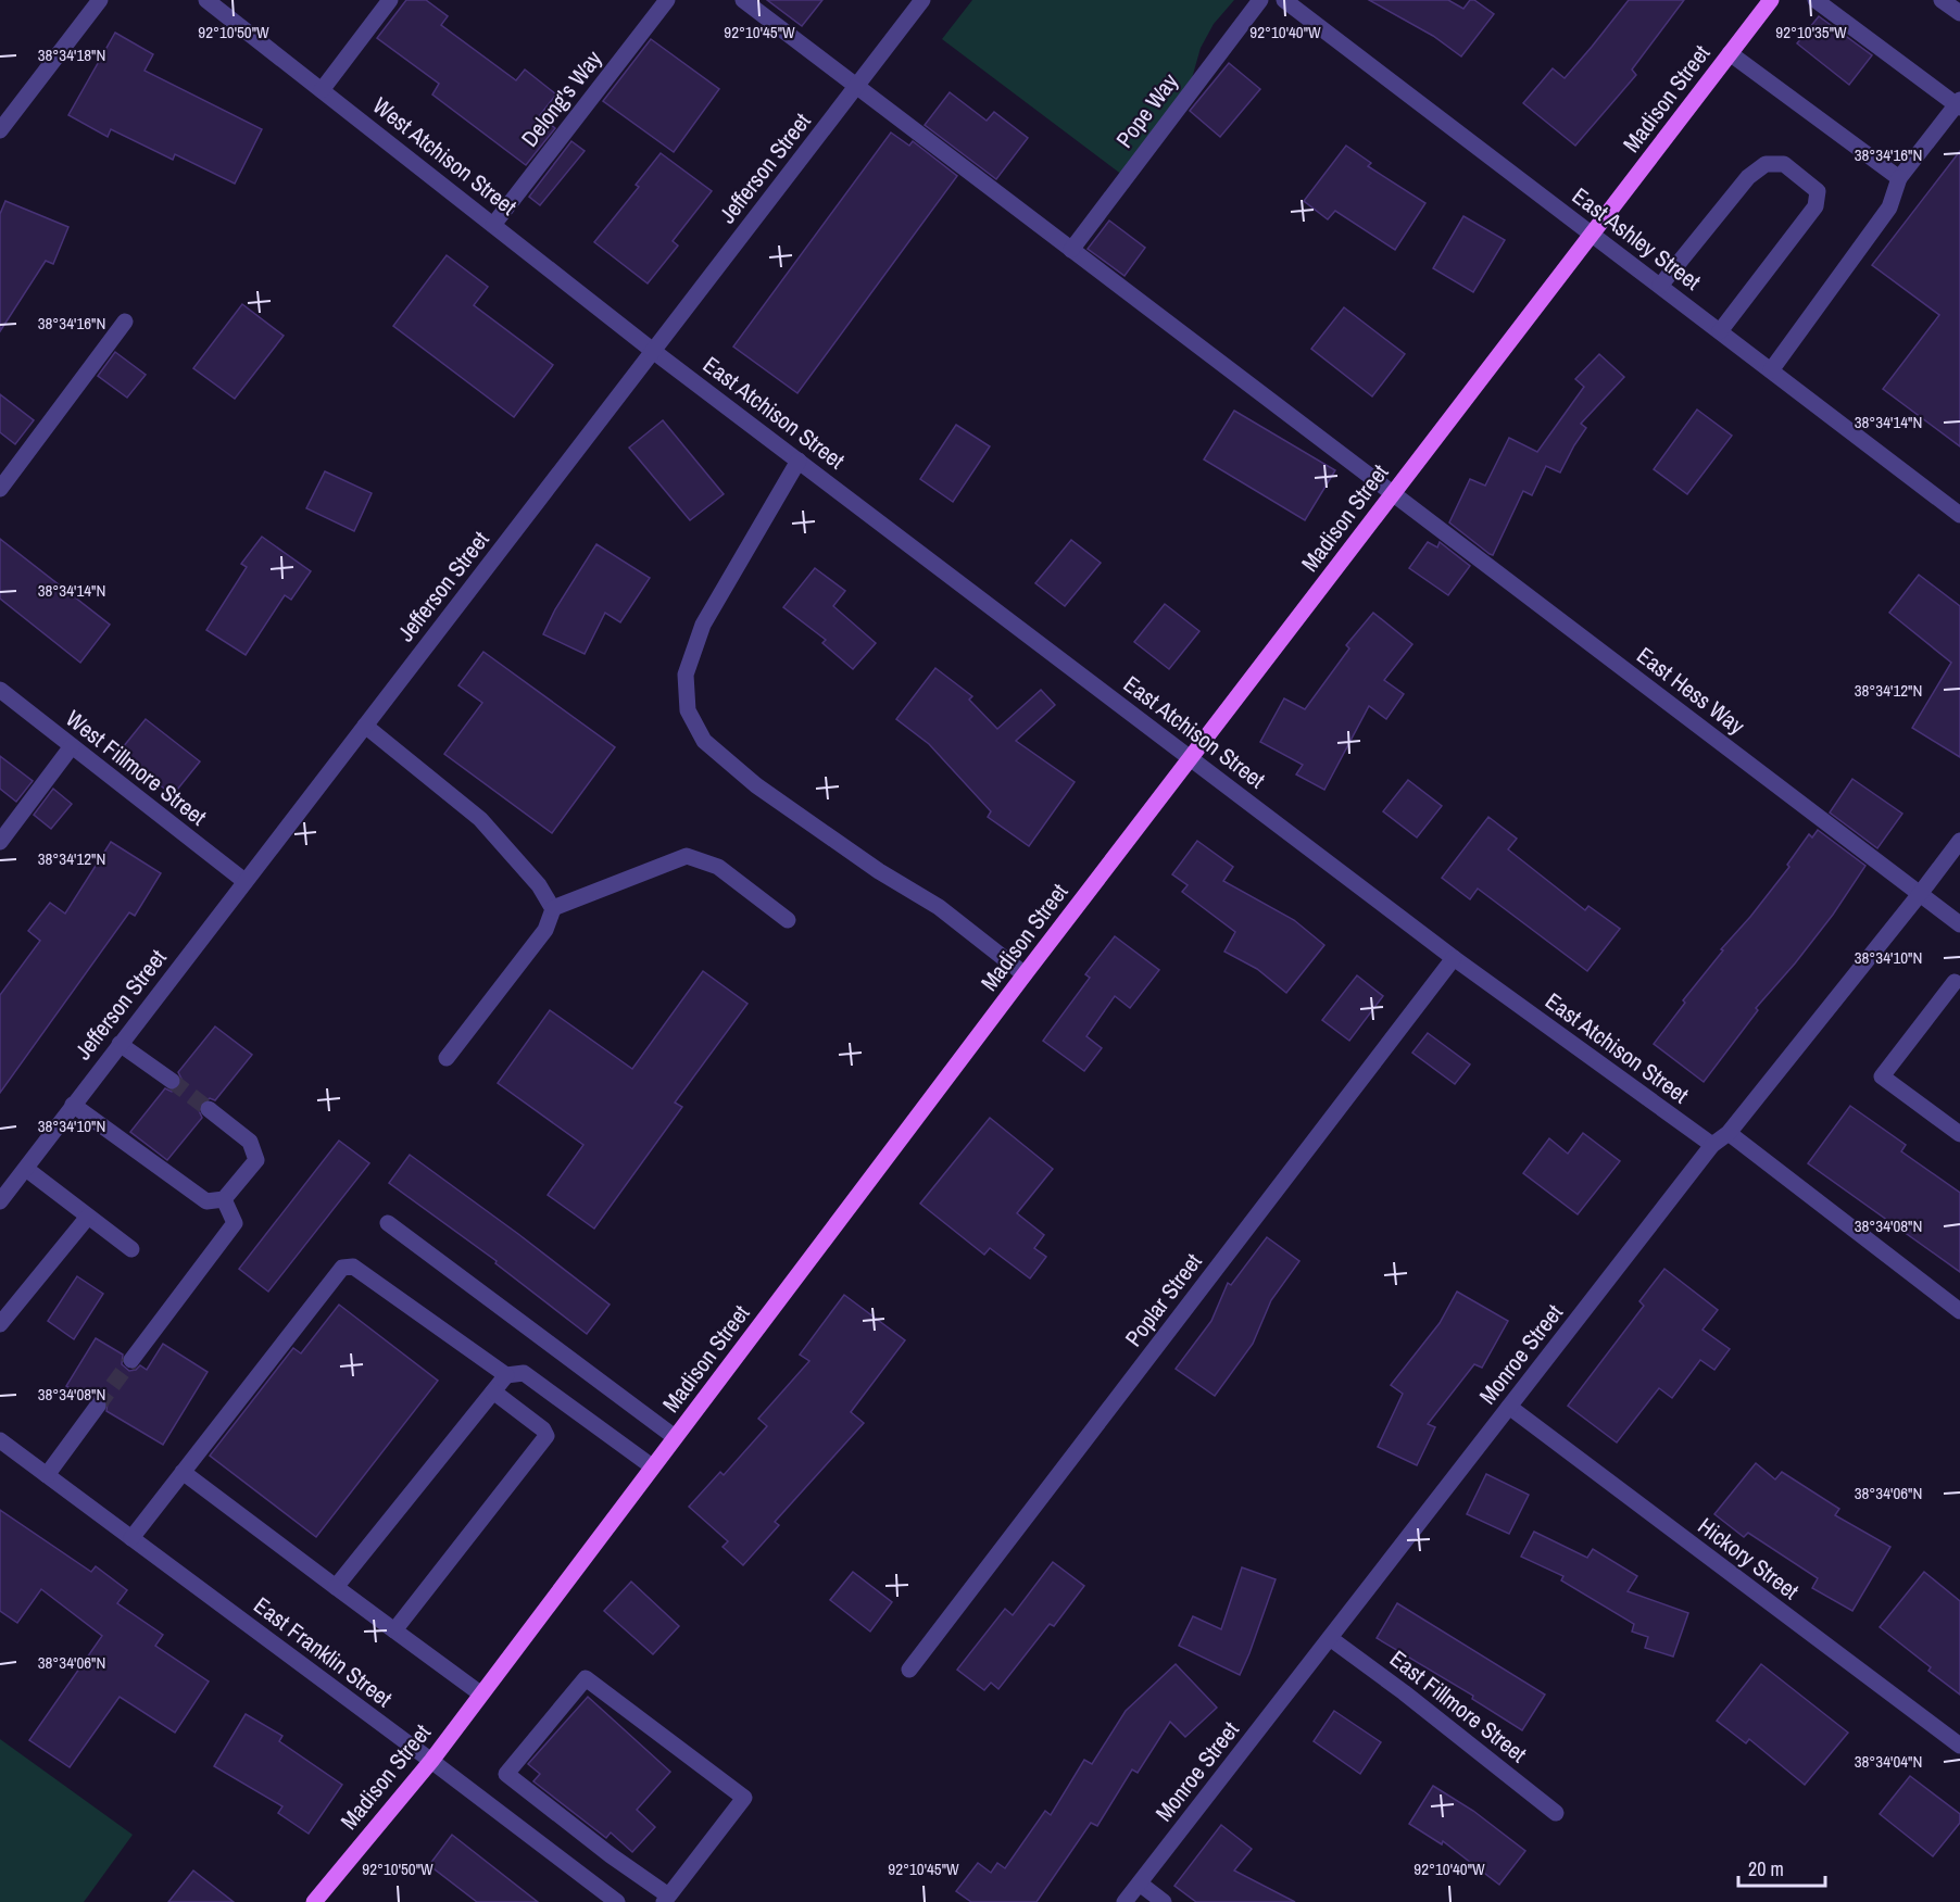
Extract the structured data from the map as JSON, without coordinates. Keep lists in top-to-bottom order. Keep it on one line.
{"streets":{"main road":["Madison Street"],"street":["Delong's Way","Pope Way","West Atchison Street","Jefferson Street","East Ashley Street","East Atchison Street","East Hess Way","West Fillmore Street","Poplar Street","Monroe Street","Hickory Street","East Franklin Street","East Fillmore Street"]},"crossings":[["Delong's Way","West Atchison Street"],["Madison Street","East Ashley Street"],["Madison Street","East Atchison Street"],["Madison Street","East Hess Way"],["Madison Street","East Franklin Street"],["Pope Way","East Hess Way"],["West Atchison Street","Jefferson Street"],["West Atchison Street","East Atchison Street"],["Jefferson Street","East Atchison Street"],["Jefferson Street","East Hess Way"],["Jefferson Street","West Fillmore Street"],["East Atchison Street","Poplar Street"],["East Atchison Street","Monroe Street"],["East Hess Way","Monroe Street"],["Monroe Street","Hickory Street"],["Monroe Street","East Fillmore Street"]],"scale_bar":"20 m","coordinates":["92°10'50\"W","92°10'45\"W","92°10'40\"W","92°10'35\"W","38°34'18\"N","38°34'16\"N","38°34'14\"N","38°34'12\"N","38°34'10\"N","38°34'08\"N","38°34'06\"N","38°34'04\"N"]}
